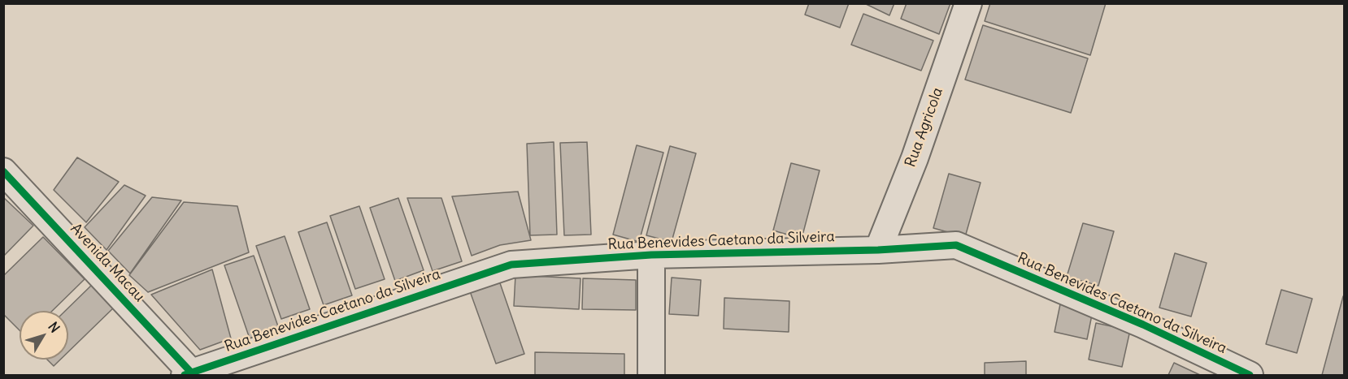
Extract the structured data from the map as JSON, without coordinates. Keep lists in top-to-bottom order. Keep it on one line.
{"streets":{"street":["Rua Agricola","Rua Benevides Caetano da Silveira","Avenida Macau"]},"crossings":[["Rua Agricola","Rua Benevides Caetano da Silveira"],["Rua Benevides Caetano da Silveira","Avenida Macau"]],"north":"top right"}
